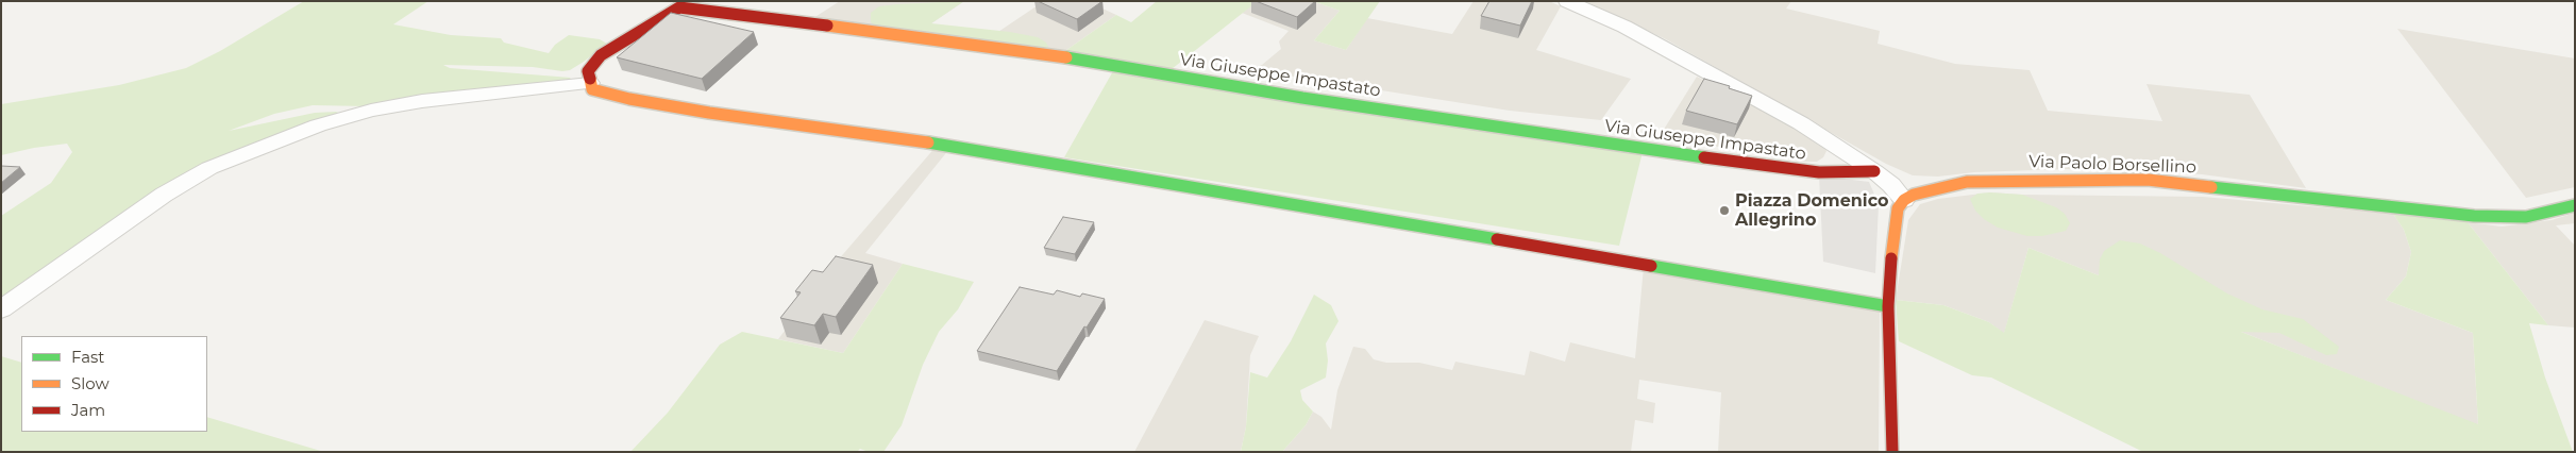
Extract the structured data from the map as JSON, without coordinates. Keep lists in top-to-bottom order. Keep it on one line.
{"streets":{"street":["Via Giuseppe Impastato","Via Paolo Borsellino"]},"places":["Piazza Domenico Allegrino"],"legend":["Fast","Slow","Jam"]}
